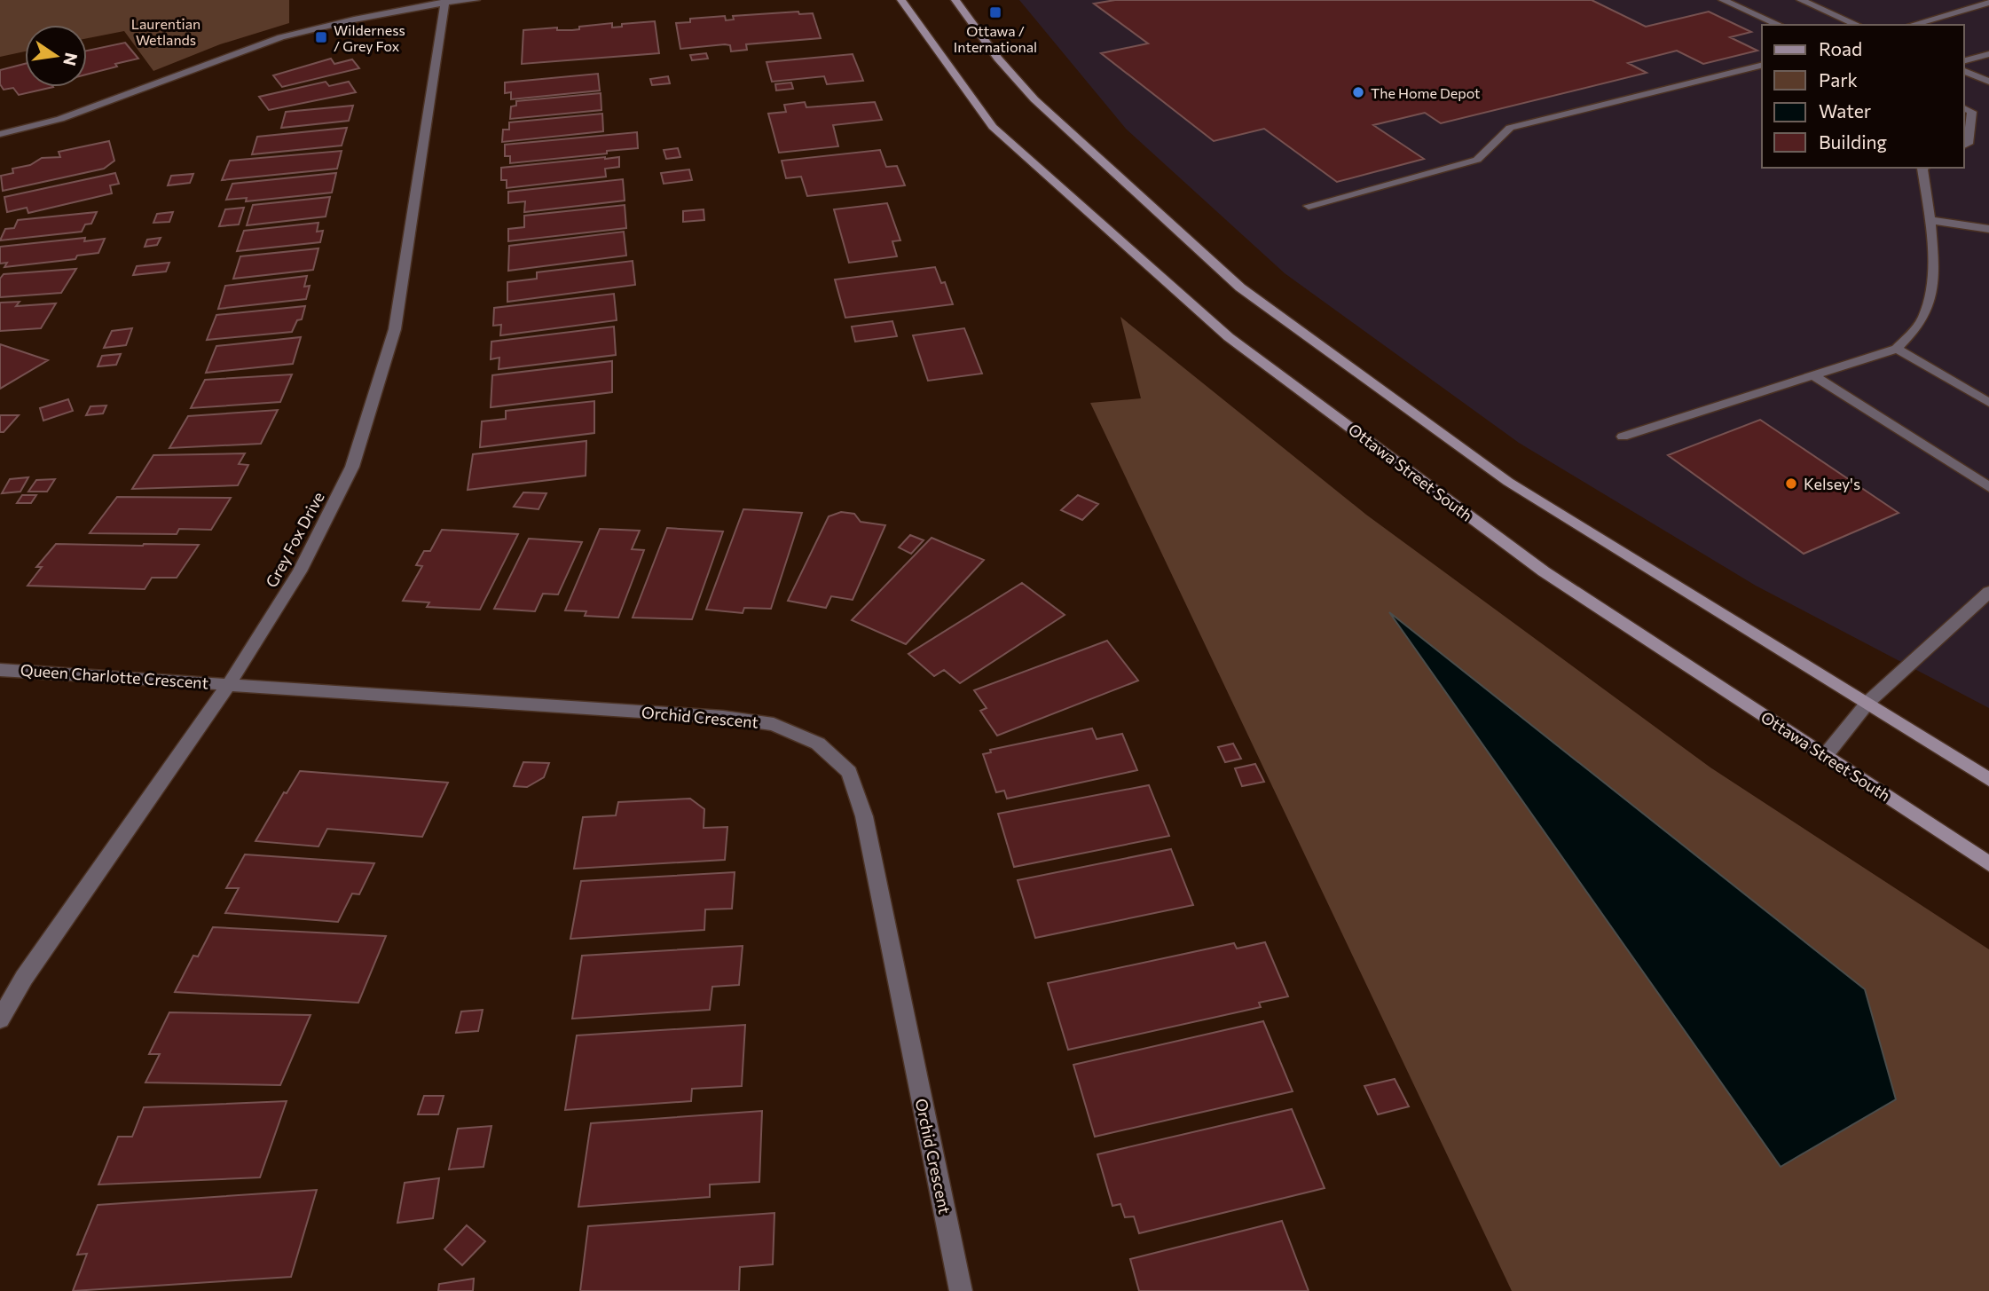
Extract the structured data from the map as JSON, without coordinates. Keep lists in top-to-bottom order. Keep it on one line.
{"streets":{"main road":["Ottawa Street South"],"street":["Grey Fox Drive","Queen Charlotte Crescent","Orchid Crescent"]},"crossings":[["Grey Fox Drive","Queen Charlotte Crescent"],["Grey Fox Drive","Orchid Crescent"],["Queen Charlotte Crescent","Orchid Crescent"]],"parks":["Laurentian Wetlands"],"places":{"transit":["Ottawa / International","Wilderness / Grey Fox"],"other":["The Home Depot","Kelsey's"]},"legend":["Road","Park","Water","Building"],"north":"right"}
